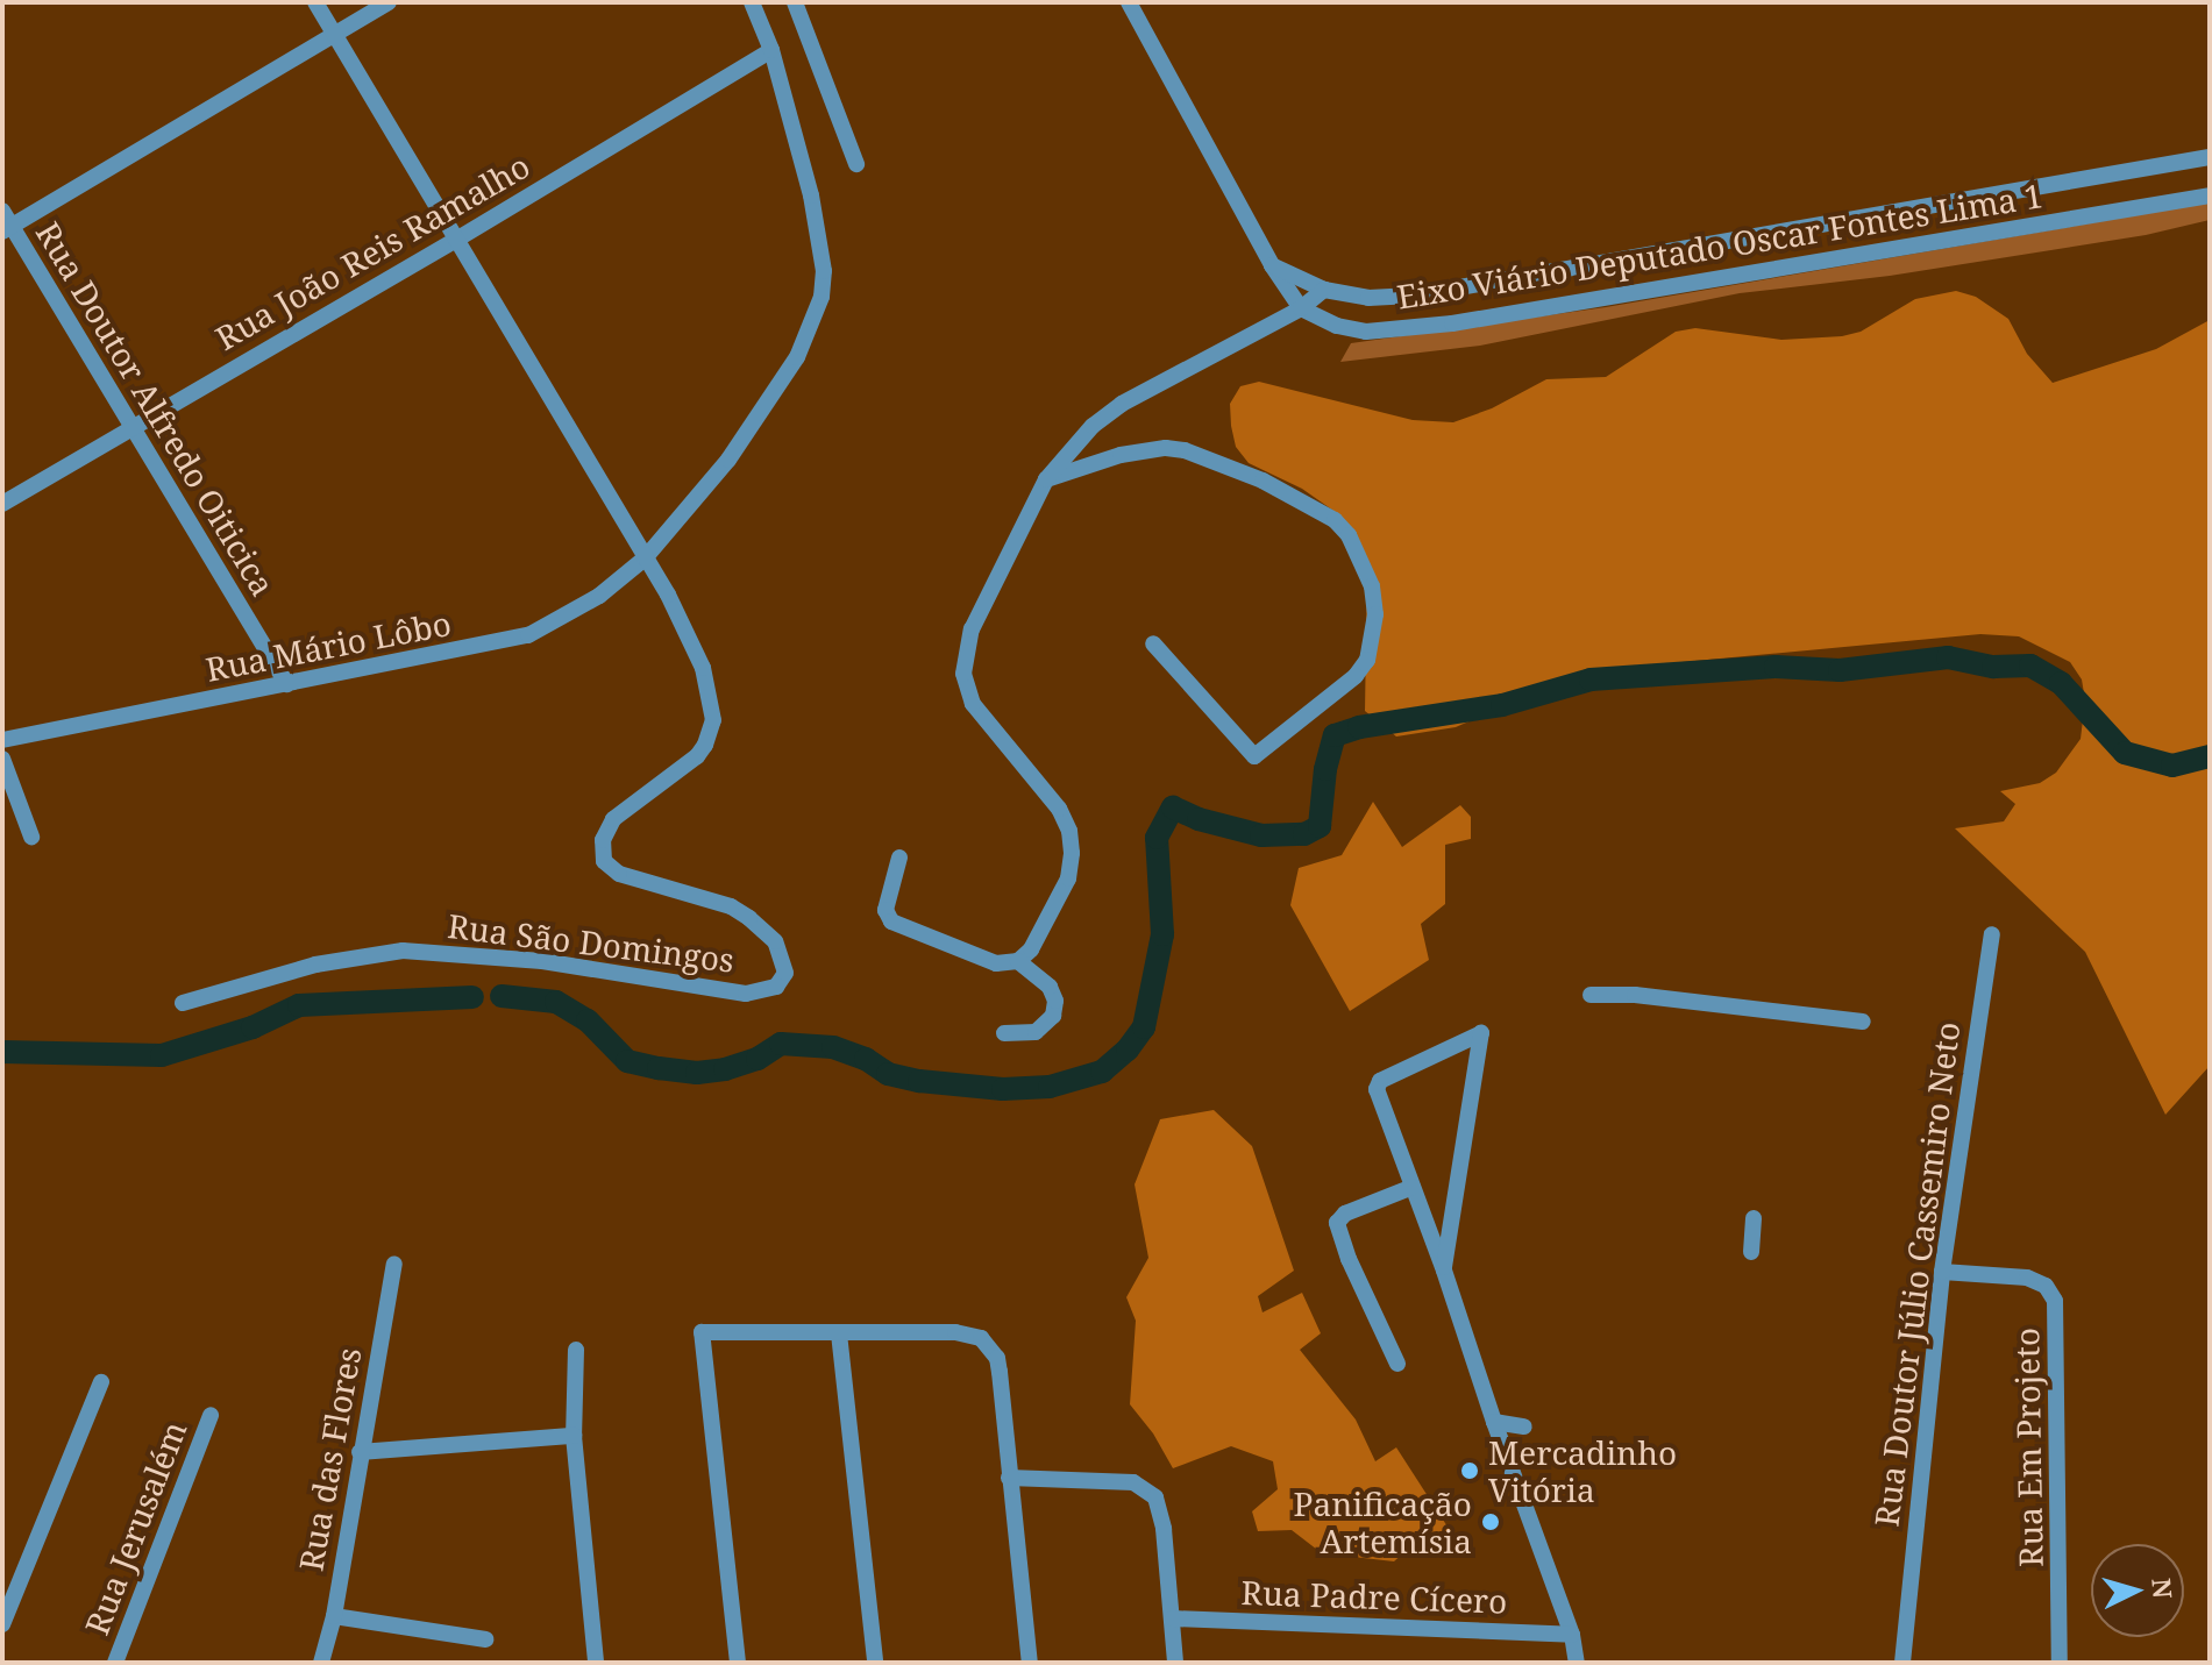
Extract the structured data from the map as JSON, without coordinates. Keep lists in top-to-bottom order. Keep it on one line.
{"streets":{"street":["Eixo Viário Deputado Oscar Fontes Lima 1","Rua João Reis Ramalho","Rua Doutor Alfredo Oiticica","Rua Mário Lôbo","Rua São Domingos","Rua Doutor Júlio Cassemiro Neto","Rua Em Projeto","Rua das Flores","Rua Jerusalém","Rua Padre Cícero"]},"crossings":[["Rua João Reis Ramalho","Rua Doutor Alfredo Oiticica"],["Rua João Reis Ramalho","Rua Mário Lôbo"],["Rua Doutor Alfredo Oiticica","Rua Mário Lôbo"],["Rua Mário Lôbo","Rua São Domingos"],["Rua Doutor Júlio Cassemiro Neto","Rua Em Projeto"]],"places":["Mercadinho Vitória","Panificação Artemísia"],"north":"right"}
